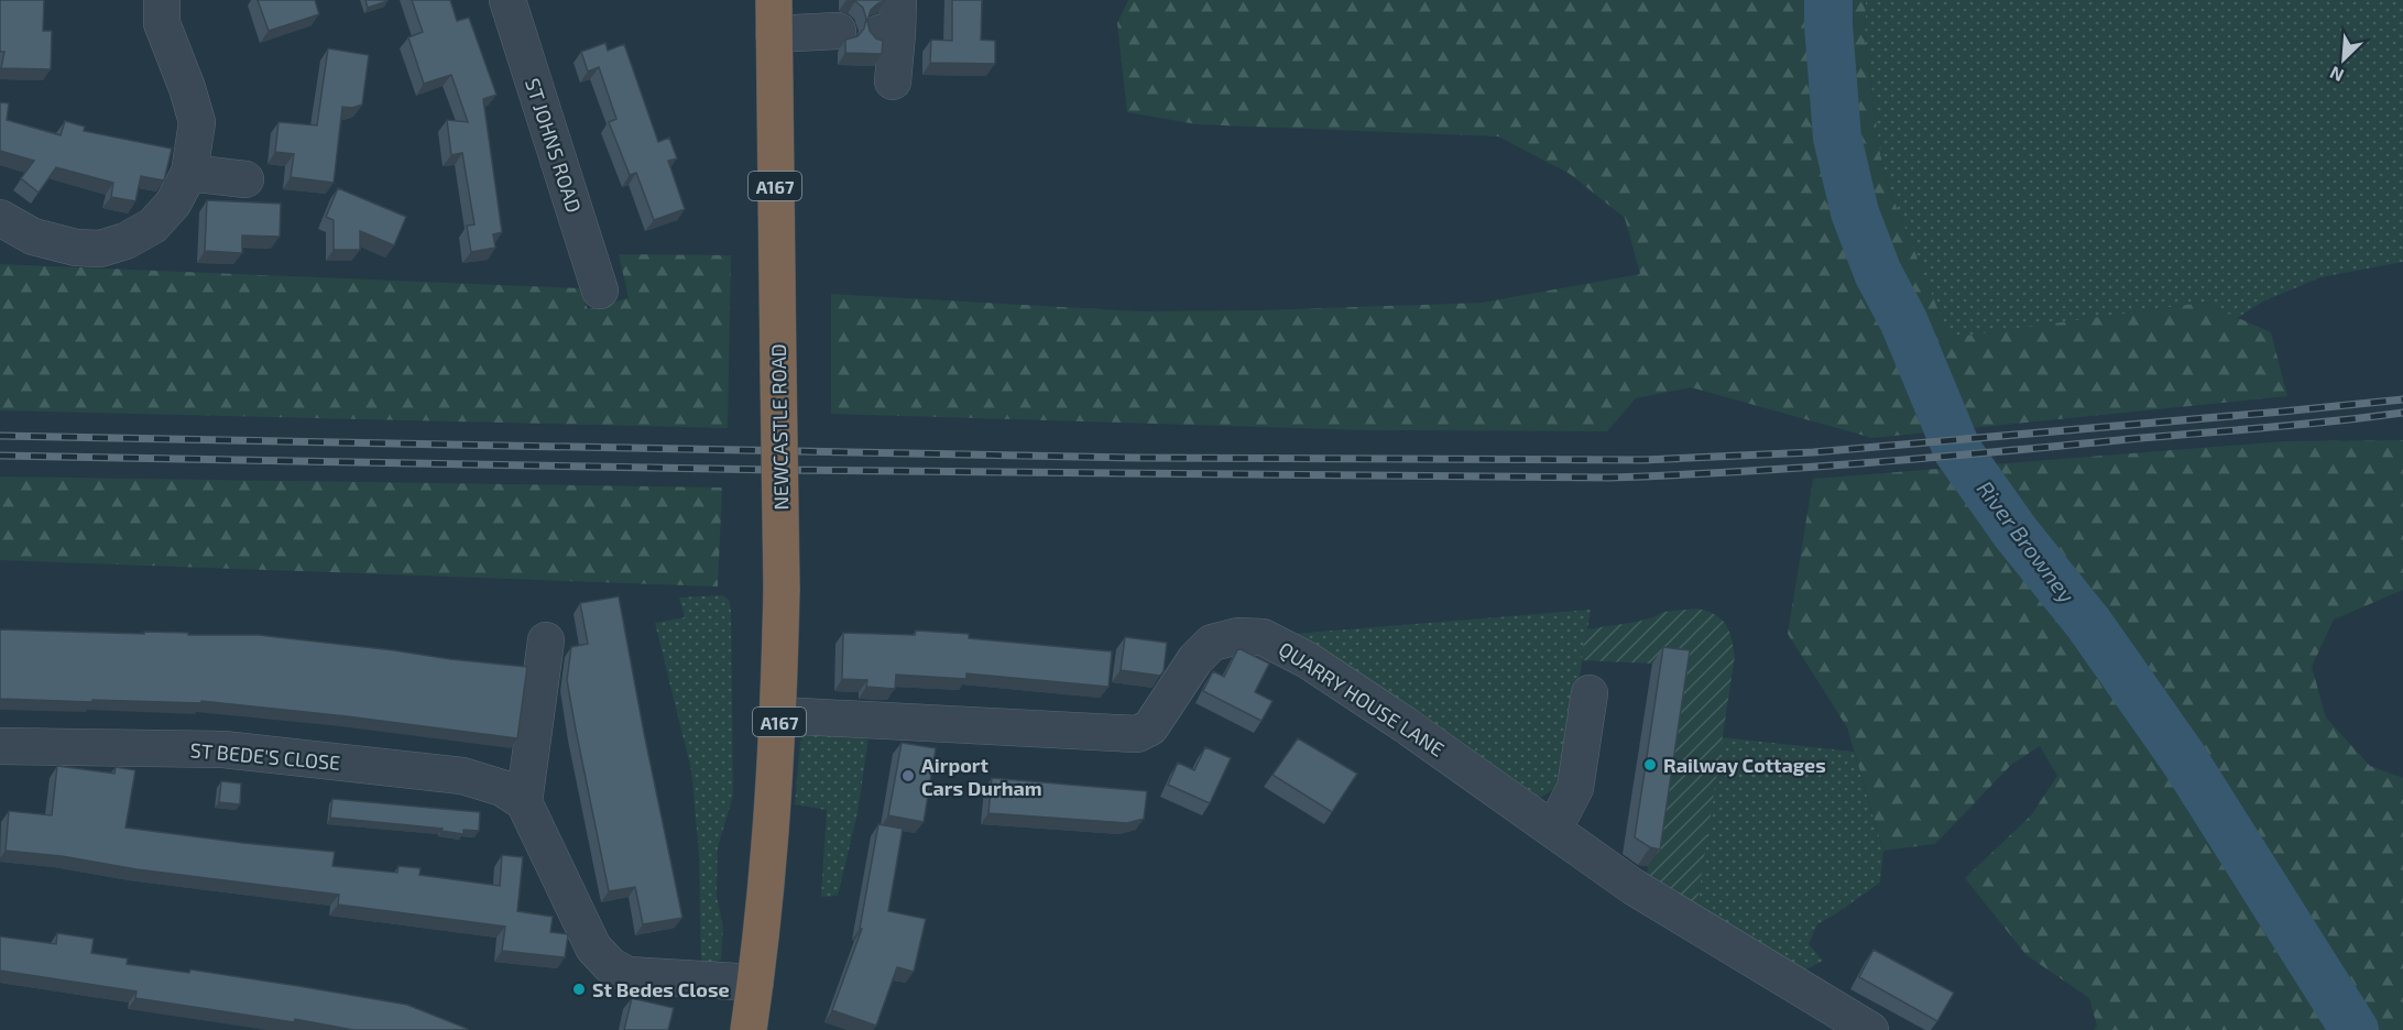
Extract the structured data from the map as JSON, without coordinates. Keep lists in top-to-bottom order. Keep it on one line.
{"streets":{"highway":["A167","NEWCASTLE ROAD"],"street":["ST JOHNS ROAD","QUARRY HOUSE LANE","ST BEDE'S CLOSE"]},"crossings":[["A167","NEWCASTLE ROAD"],["NEWCASTLE ROAD","QUARRY HOUSE LANE"]],"water":["River Browney"],"places":["Railway Cottages","Airport Cars Durham","St Bedes Close"],"north":"bottom left"}
